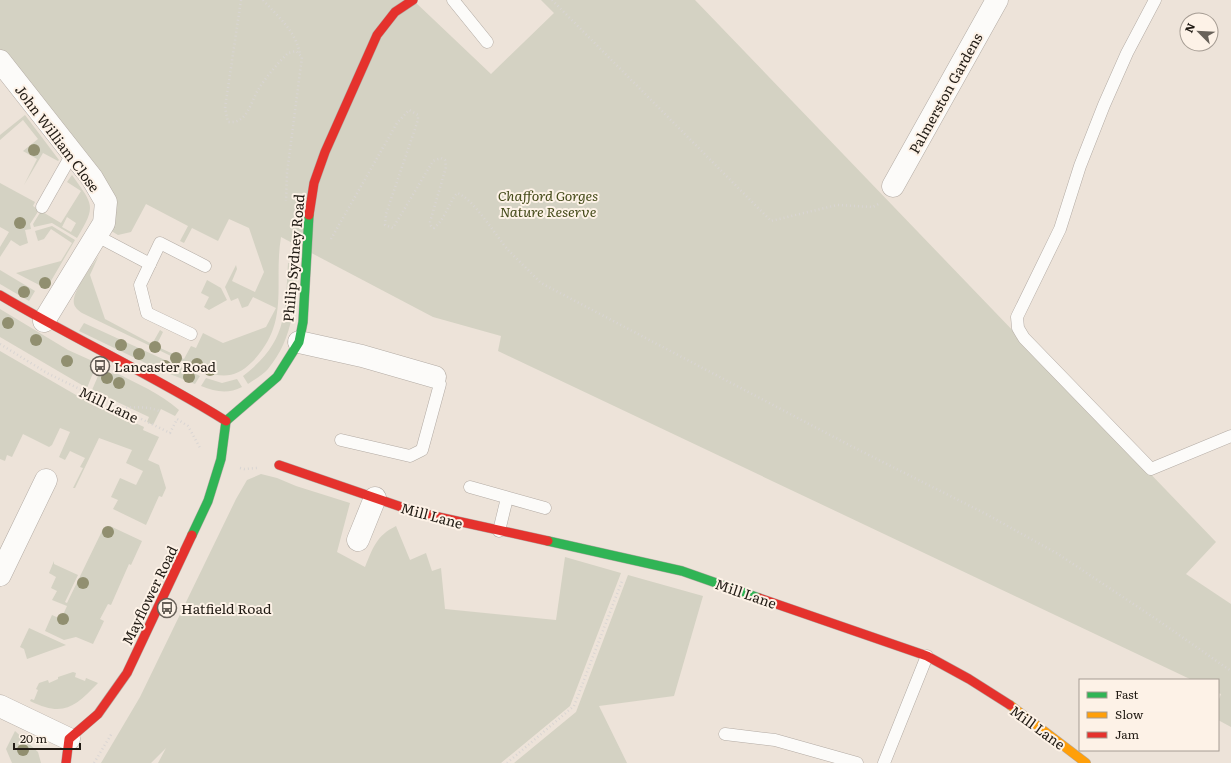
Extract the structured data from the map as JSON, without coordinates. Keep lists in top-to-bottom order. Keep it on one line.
{"streets":{"street":["Palmerston Gardens","John William Close","Philip Sydney Road","Mill Lane","Mayflower Road"]},"crossings":[["Philip Sydney Road","Mayflower Road"]],"parks":["Chafford Gorges Nature Reserve"],"places":{"bus stop":["Lancaster Road","Hatfield Road"]},"legend":["Fast","Slow","Jam"],"scale_bar":"20 m","north":"top left"}
